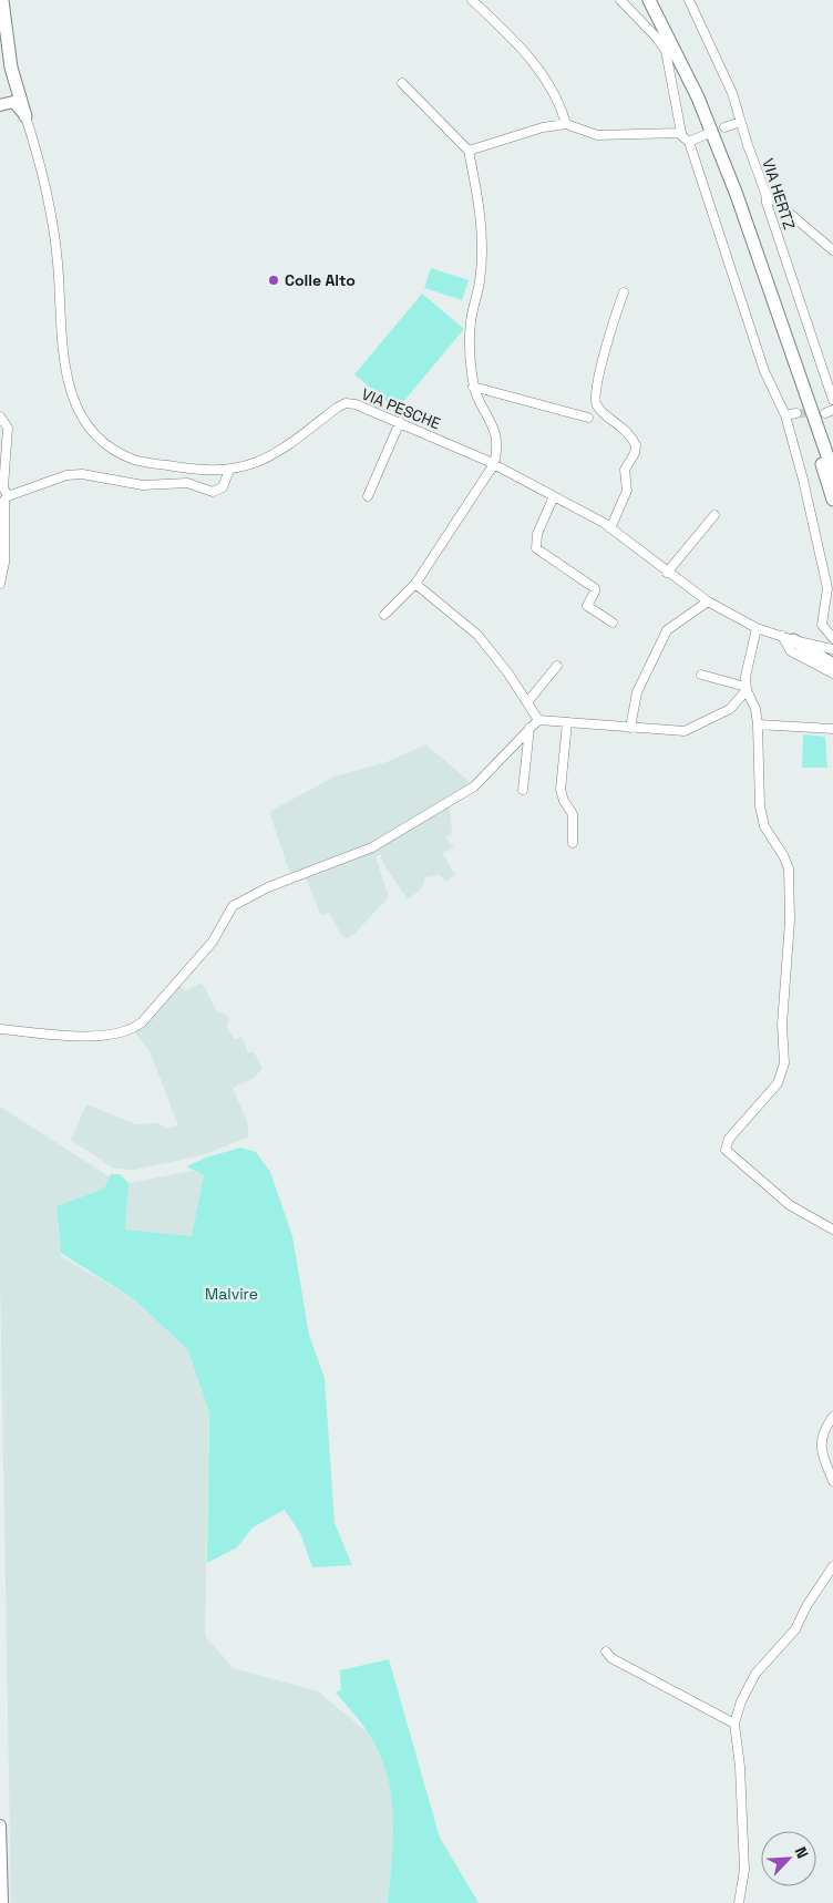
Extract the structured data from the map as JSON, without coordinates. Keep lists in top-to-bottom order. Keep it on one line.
{"streets":{"street":["VIA HERTZ","VIA PESCHE"]},"parks":["Malvire"],"places":["Colle Alto"],"north":"top right"}
